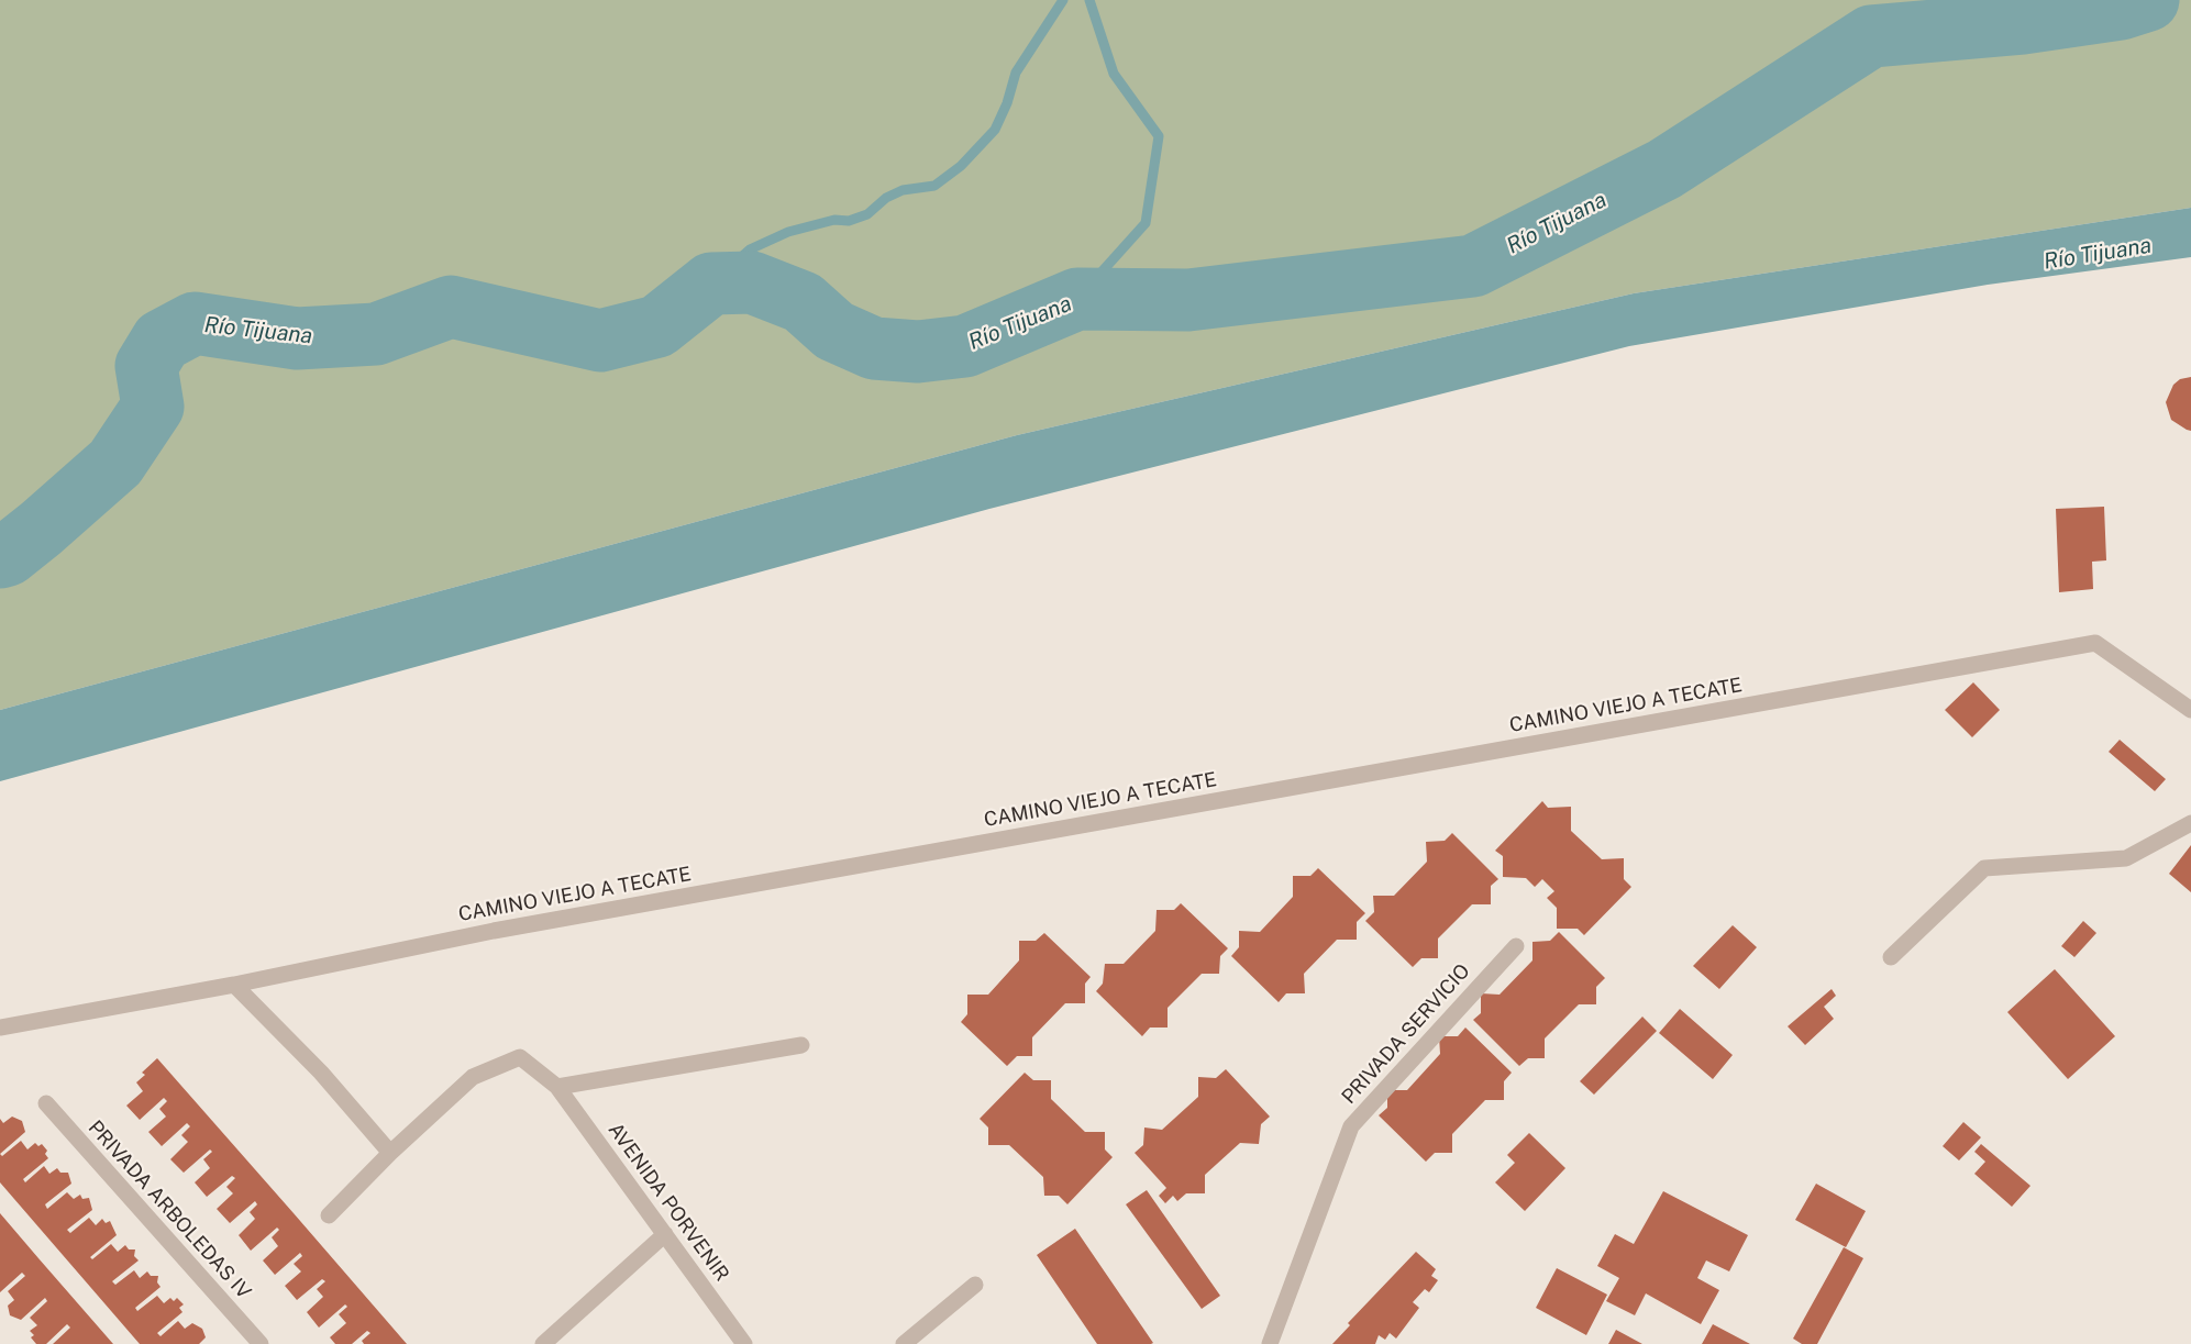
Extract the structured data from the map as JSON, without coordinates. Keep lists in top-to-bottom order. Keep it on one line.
{"streets":{"street":["CAMINO VIEJO A TECATE","PRIVADA SERVICIO","AVENIDA PORVENIR","PRIVADA ARBOLEDAS IV"]},"water":["Río Tijuana"]}
